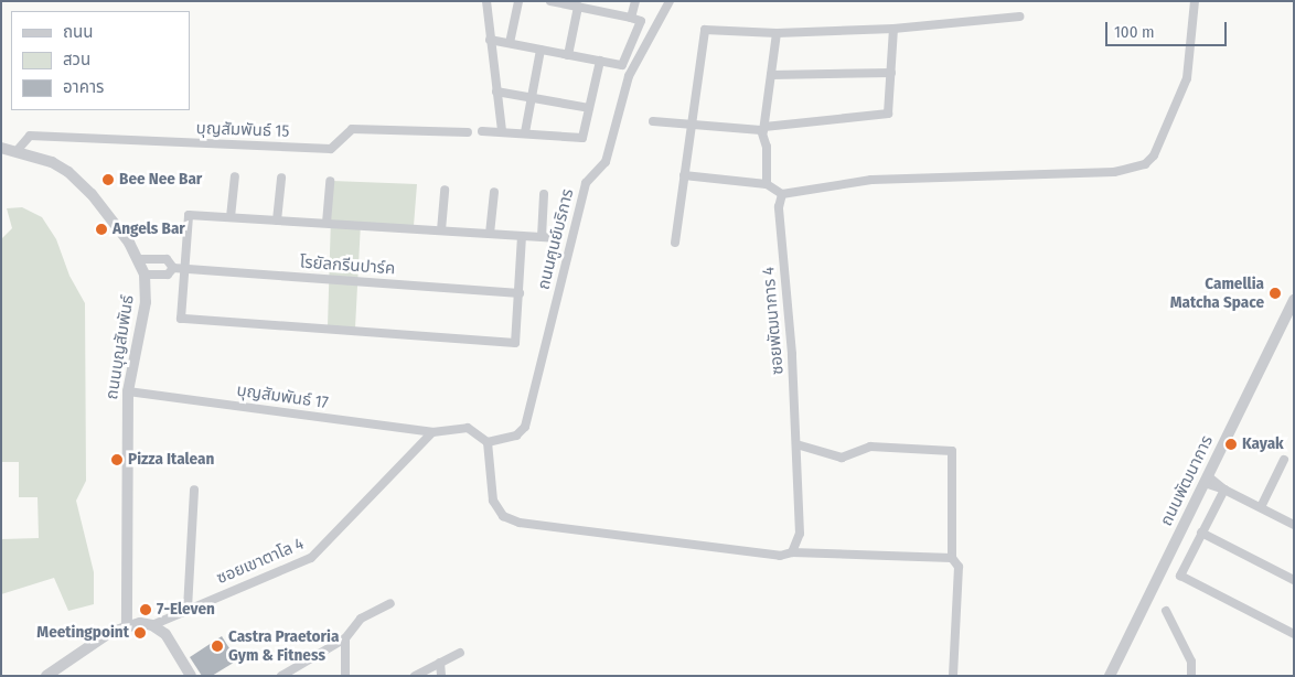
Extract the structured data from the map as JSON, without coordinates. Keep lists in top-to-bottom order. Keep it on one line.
{"streets":{"street":["บุญสัมพันธ์ 15","ถนนศูนย์บริการ","โรยัลกรีนปาร์ค","ซอยพัฒนาการ 4","ถนนบุญสัมพันธ์","บุญสัมพันธ์ 17","ถนนพัฒนาการ","ซอยเขาตาโล 4"]},"crossings":[["บุญสัมพันธ์ 15","ถนนบุญสัมพันธ์"],["โรยัลกรีนปาร์ค","ถนนบุญสัมพันธ์"],["ถนนบุญสัมพันธ์","บุญสัมพันธ์ 17"],["บุญสัมพันธ์ 17","ซอยเขาตาโล 4"]],"places":["Bee Nee Bar","Angels Bar","Camellia Matcha Space","Kayak","Pizza Italean","7-Eleven","Meetingpoint","Castra Praetoria Gym & Fitness"],"legend":["ถนน","สวน","อาคาร"],"scale_bar":"100 m"}
